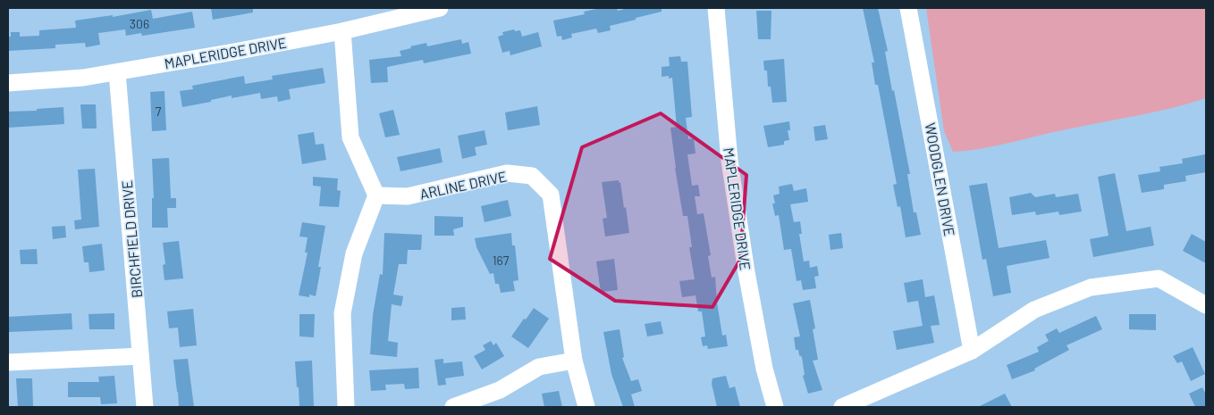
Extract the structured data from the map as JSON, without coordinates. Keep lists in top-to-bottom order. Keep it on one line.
{"streets":{"street":["MAPLERIDGE DRIVE","WOODGLEN DRIVE","ARLINE DRIVE","BIRCHFIELD DRIVE"]},"crossings":[["MAPLERIDGE DRIVE","BIRCHFIELD DRIVE"]],"house_numbers":["306","7","167"]}
